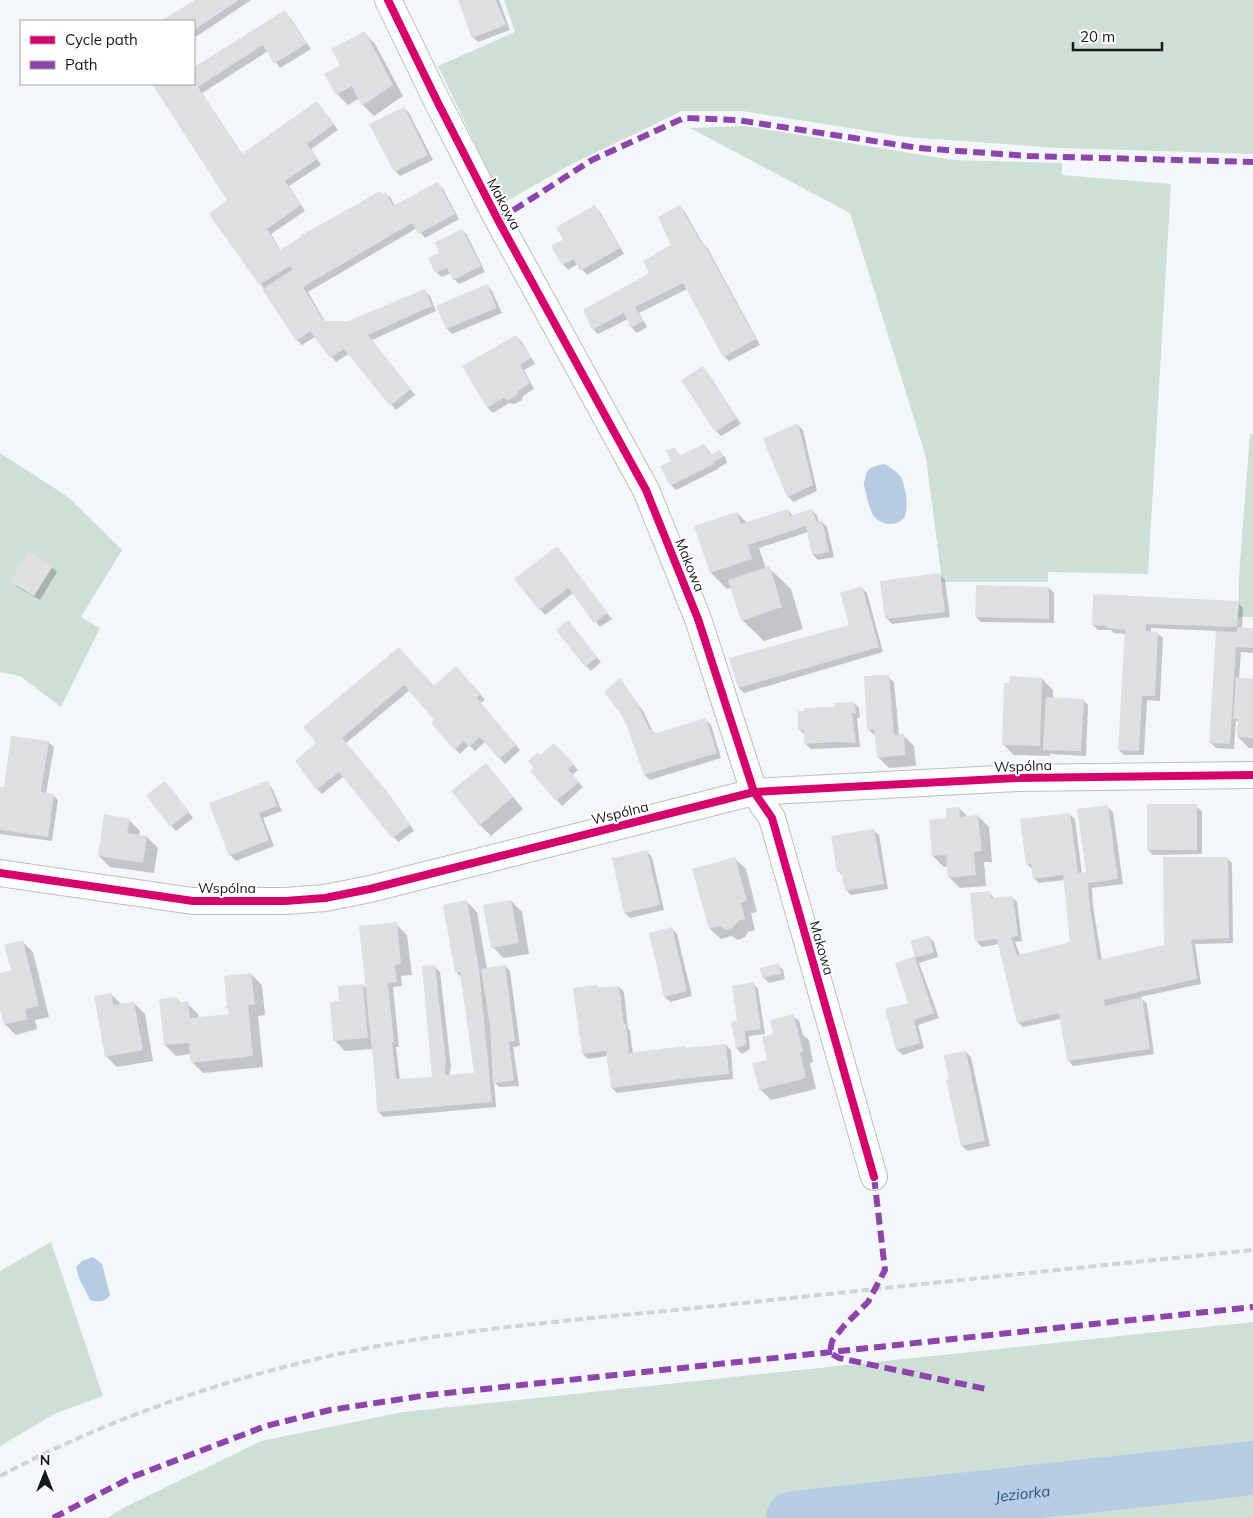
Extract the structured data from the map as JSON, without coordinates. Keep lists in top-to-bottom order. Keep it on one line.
{"streets":{"street":["Makowa","Wspólna"]},"crossings":[["Makowa","Wspólna"]],"water":["Jeziorka"],"legend":["Cycle path","Path"],"scale_bar":"20 m","north":"top"}
